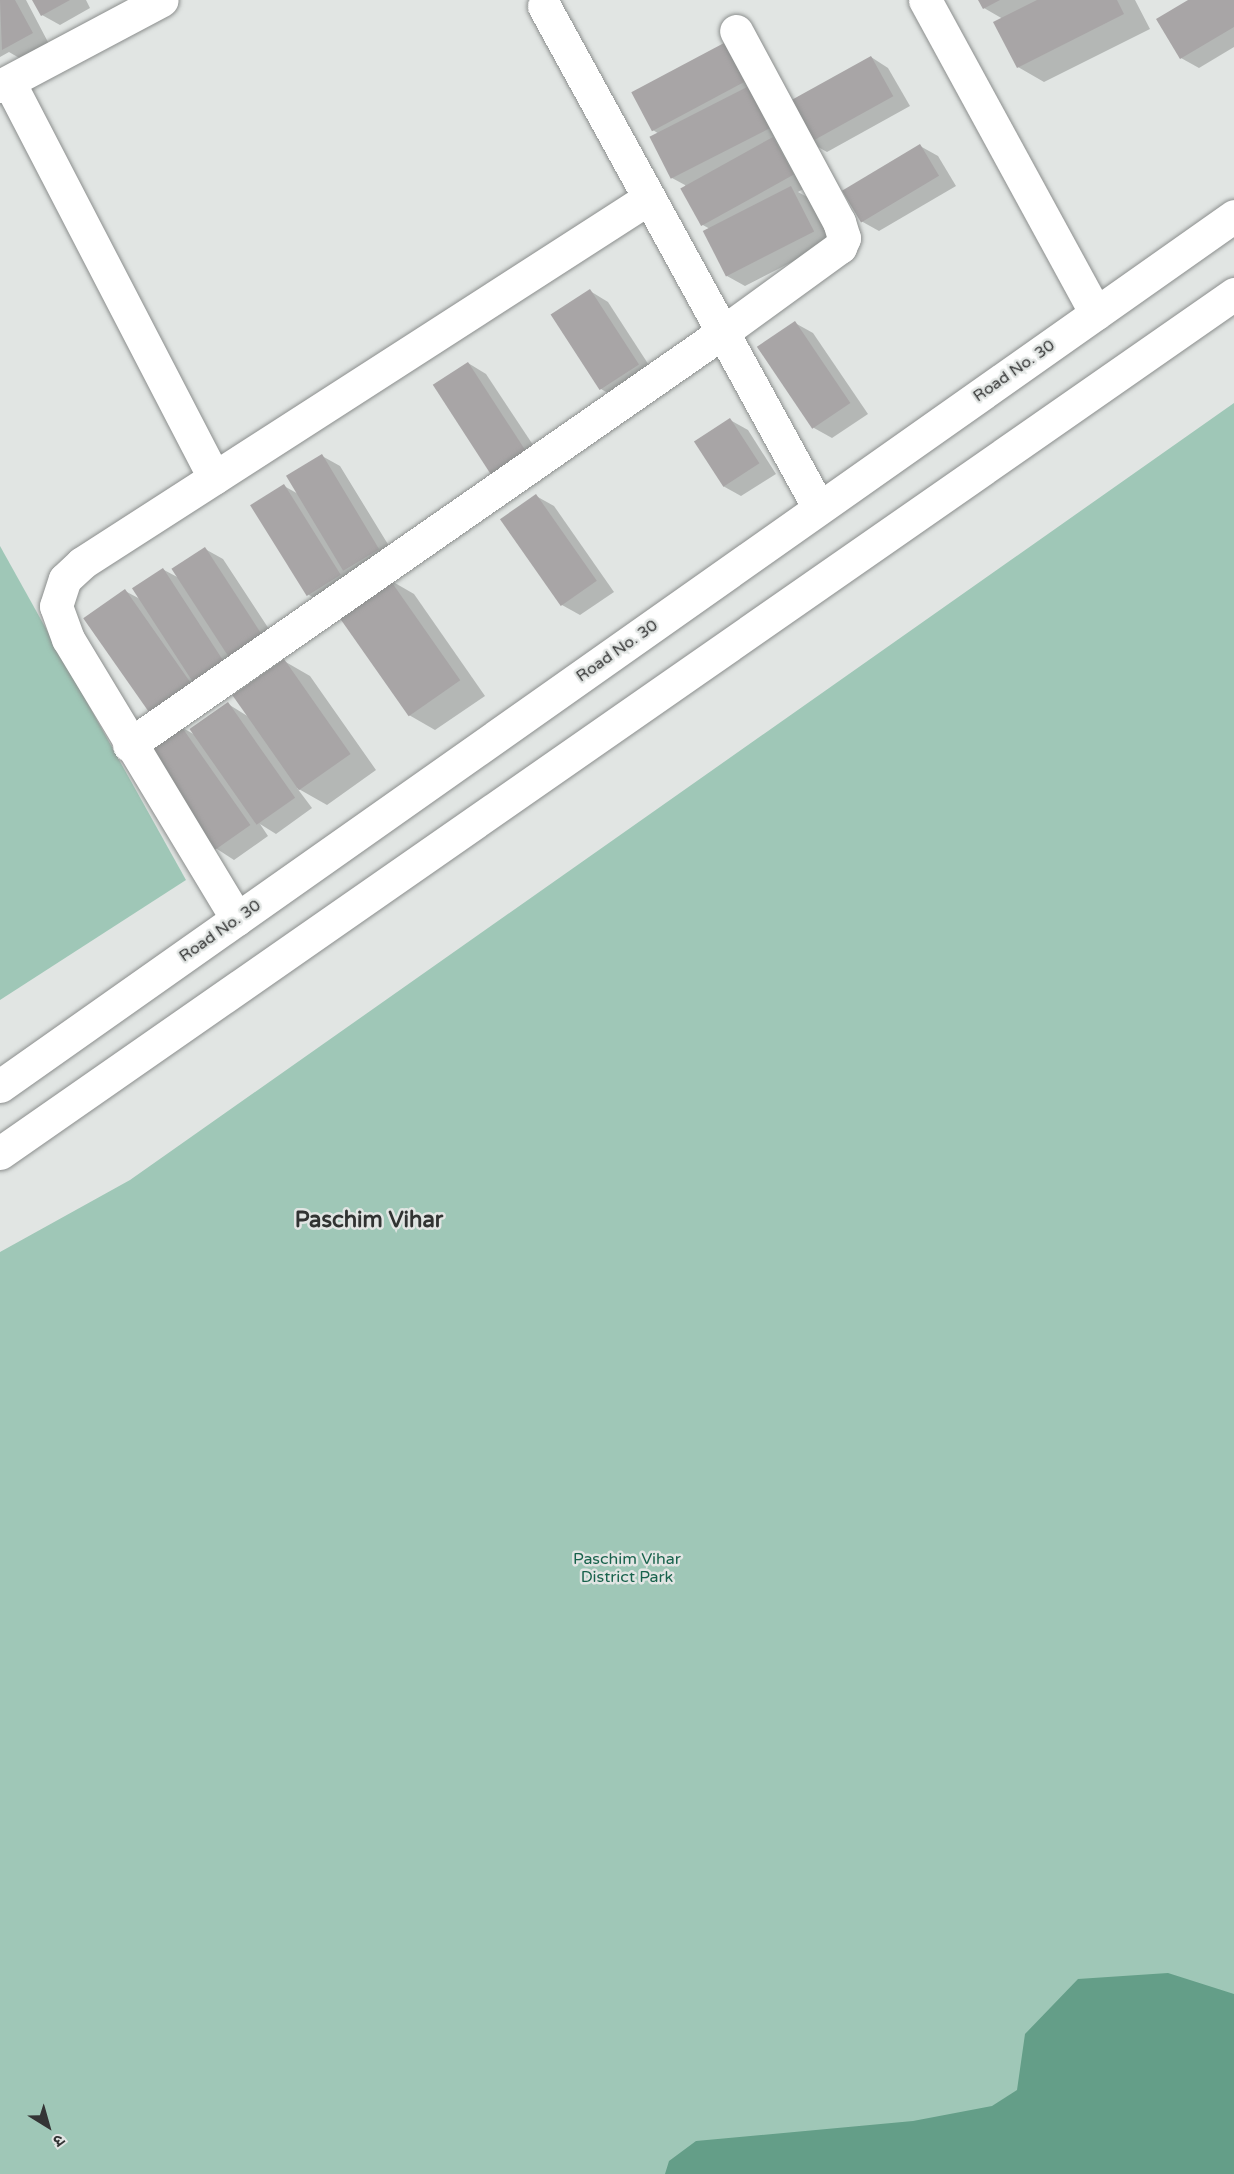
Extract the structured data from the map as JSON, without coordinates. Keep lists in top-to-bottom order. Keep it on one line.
{"streets":{"street":["Road No. 30"]},"districts":["Paschim Vihar"],"parks":["Paschim Vihar District Park"],"north":"bottom right"}
